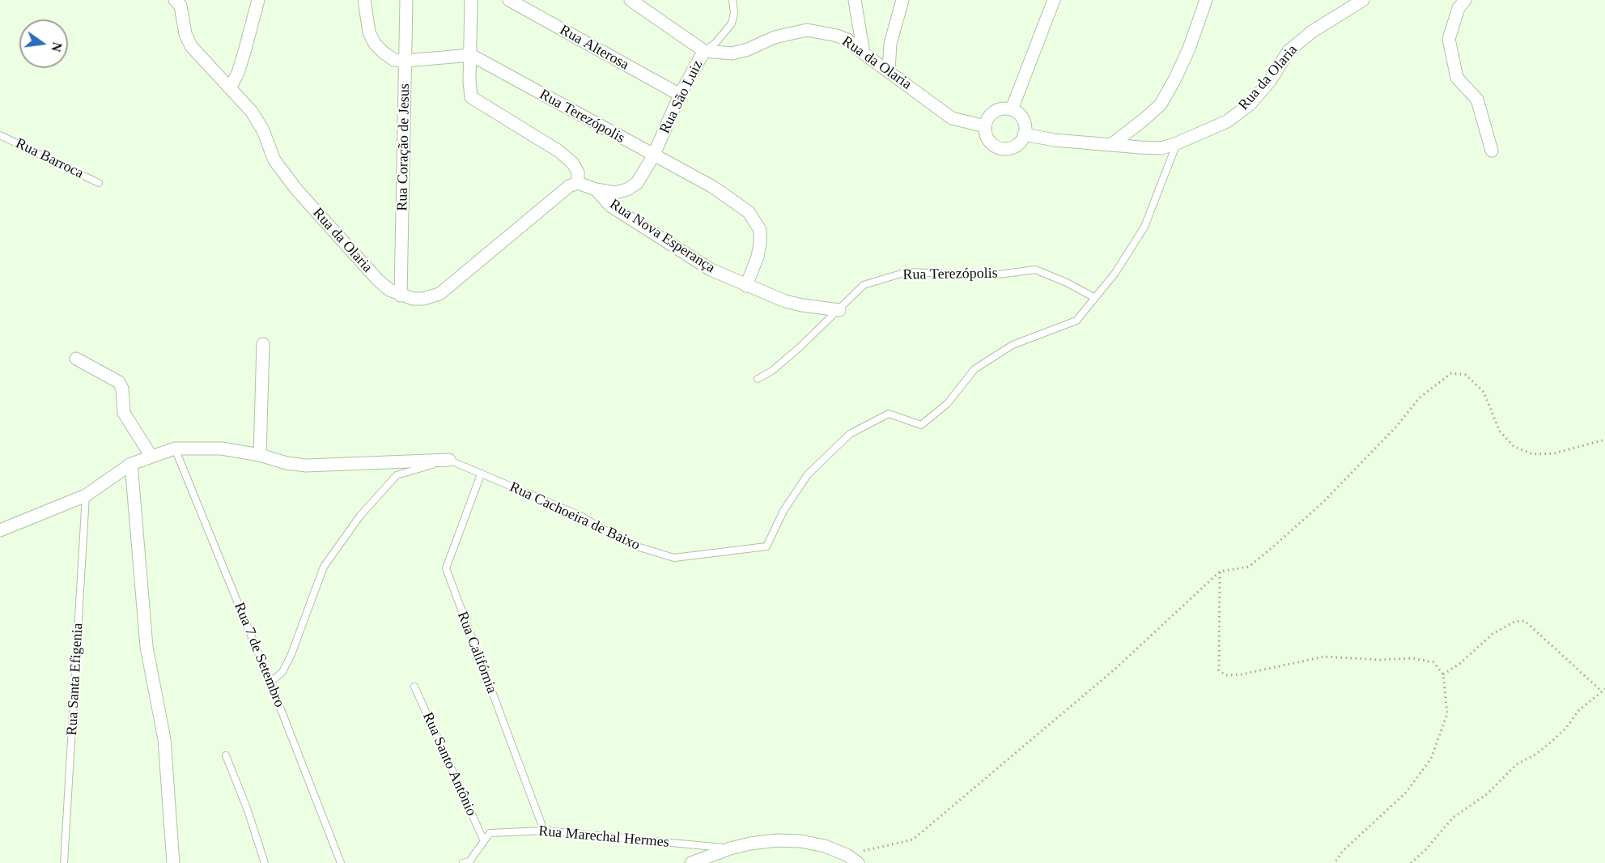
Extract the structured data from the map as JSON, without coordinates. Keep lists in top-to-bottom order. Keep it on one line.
{"streets":{"street":["Rua Alterosa","Rua da Olaria","Rua São Luiz","Rua Terezópolis","Rua Coração de Jesus","Rua Nova Esperança"],"lane":["Rua Barroca","Rua Cachoeira de Baixo","Rua Califórnia","Rua 7 de Setembro","Rua Santa Efigenia","Rua Santo Antônio","Rua Marechal Hermes"]},"crossings":[["Rua Alterosa","Rua São Luiz"],["Rua da Olaria","Rua São Luiz"],["Rua da Olaria","Rua Coração de Jesus"],["Rua da Olaria","Rua Nova Esperança"],["Rua São Luiz","Rua Terezópolis"],["Rua São Luiz","Rua Nova Esperança"],["Rua Terezópolis","Rua Nova Esperança"],["Rua Terezópolis","Rua Cachoeira de Baixo"],["Rua Cachoeira de Baixo","Rua Califórnia"],["Rua Califórnia","Rua Marechal Hermes"],["Rua Santo Antônio","Rua Marechal Hermes"]],"north":"right"}
